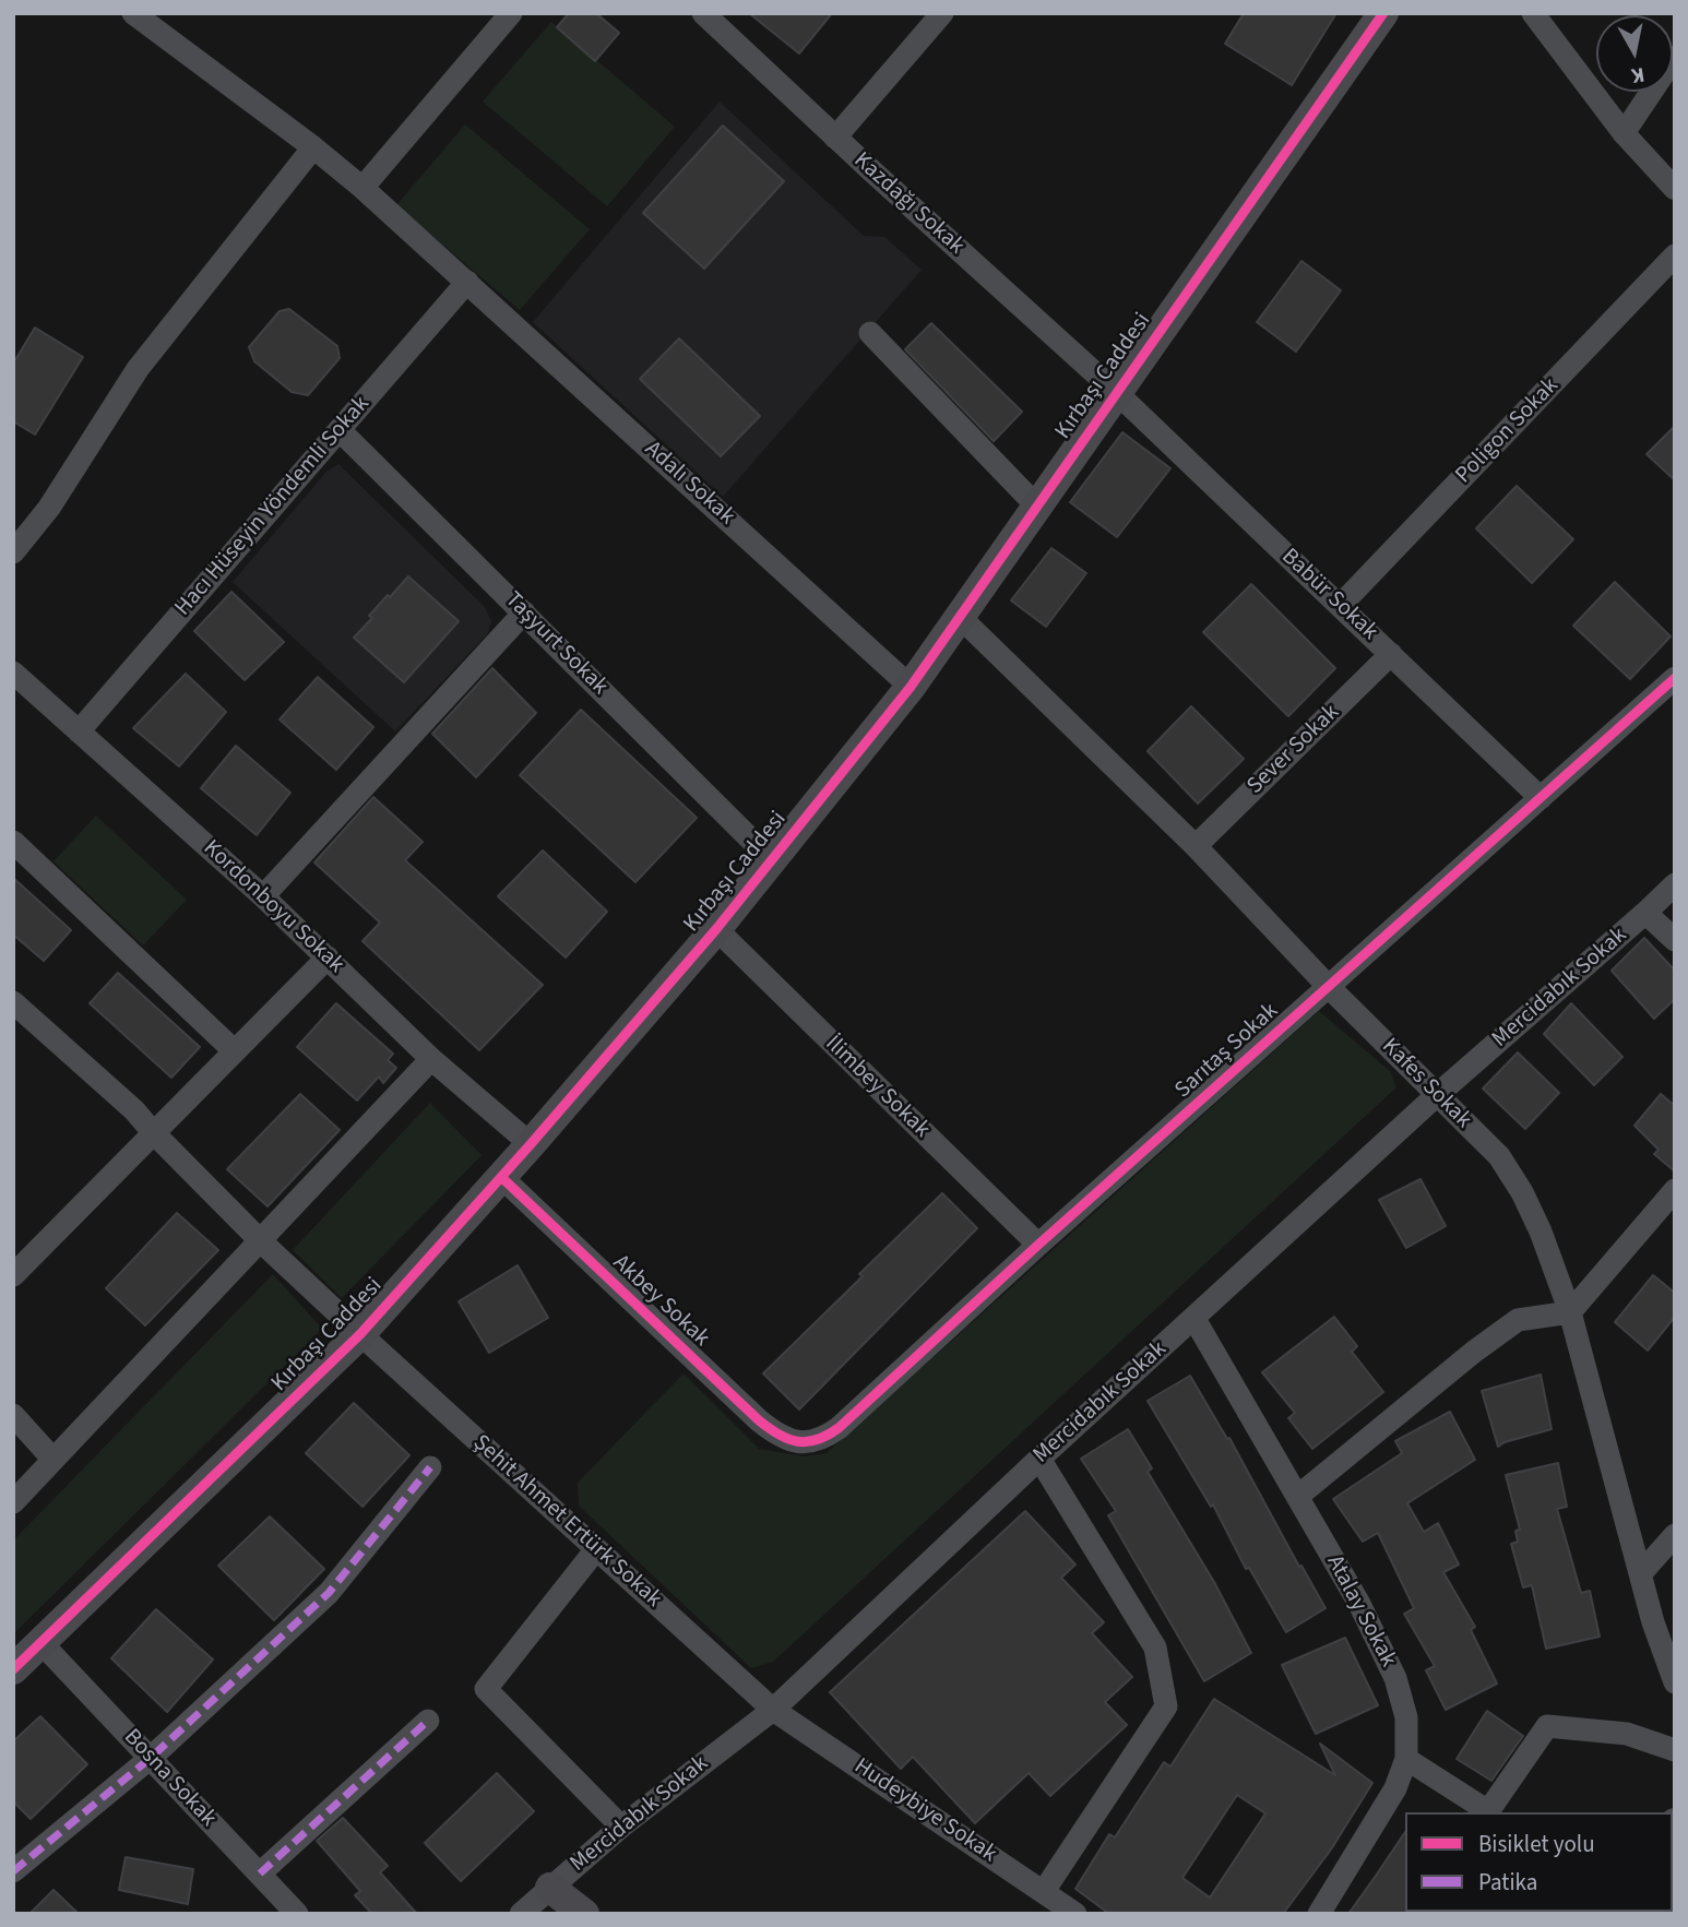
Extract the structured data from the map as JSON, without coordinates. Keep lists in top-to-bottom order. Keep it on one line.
{"streets":{"street":["Kazdağı Sokak","Kırbaşı Caddesi","Poligon Sokak","Adalı Sokak","Hacı Hüseyin Yöndemli Sokak","Babür Sokak","Taşyurt Sokak","Sever Sokak","Kordonboyu Sokak","Mercidabık Sokak","Sarıtaş Sokak","Kafes Sokak","İlimbey Sokak","Akbey Sokak","Şehit Ahmet Ertürk Sokak","Atalay Sokak","Bosna Sokak","Hudeybiye Sokak"]},"crossings":[["Kazdağı Sokak","Kırbaşı Caddesi"],["Kazdağı Sokak","Babür Sokak"],["Kırbaşı Caddesi","Adalı Sokak"],["Kırbaşı Caddesi","Babür Sokak"],["Kırbaşı Caddesi","Taşyurt Sokak"],["Kırbaşı Caddesi","Kordonboyu Sokak"],["Kırbaşı Caddesi","Kafes Sokak"],["Kırbaşı Caddesi","İlimbey Sokak"],["Kırbaşı Caddesi","Akbey Sokak"],["Kırbaşı Caddesi","Şehit Ahmet Ertürk Sokak"],["Kırbaşı Caddesi","Bosna Sokak"],["Poligon Sokak","Babür Sokak"],["Adalı Sokak","Hacı Hüseyin Yöndemli Sokak"],["Hacı Hüseyin Yöndemli Sokak","Taşyurt Sokak"],["Hacı Hüseyin Yöndemli Sokak","Kordonboyu Sokak"],["Babür Sokak","Sever Sokak"],["Babür Sokak","Sarıtaş Sokak"],["Sever Sokak","Kafes Sokak"],["Mercidabık Sokak","Kafes Sokak"],["Mercidabık Sokak","Şehit Ahmet Ertürk Sokak"],["Mercidabık Sokak","Atalay Sokak"],["Mercidabık Sokak","Hudeybiye Sokak"],["Sarıtaş Sokak","Kafes Sokak"],["Sarıtaş Sokak","İlimbey Sokak"],["Sarıtaş Sokak","Akbey Sokak"],["Şehit Ahmet Ertürk Sokak","Hudeybiye Sokak"]],"legend":["Bisiklet yolu","Patika"],"north":"bottom"}
